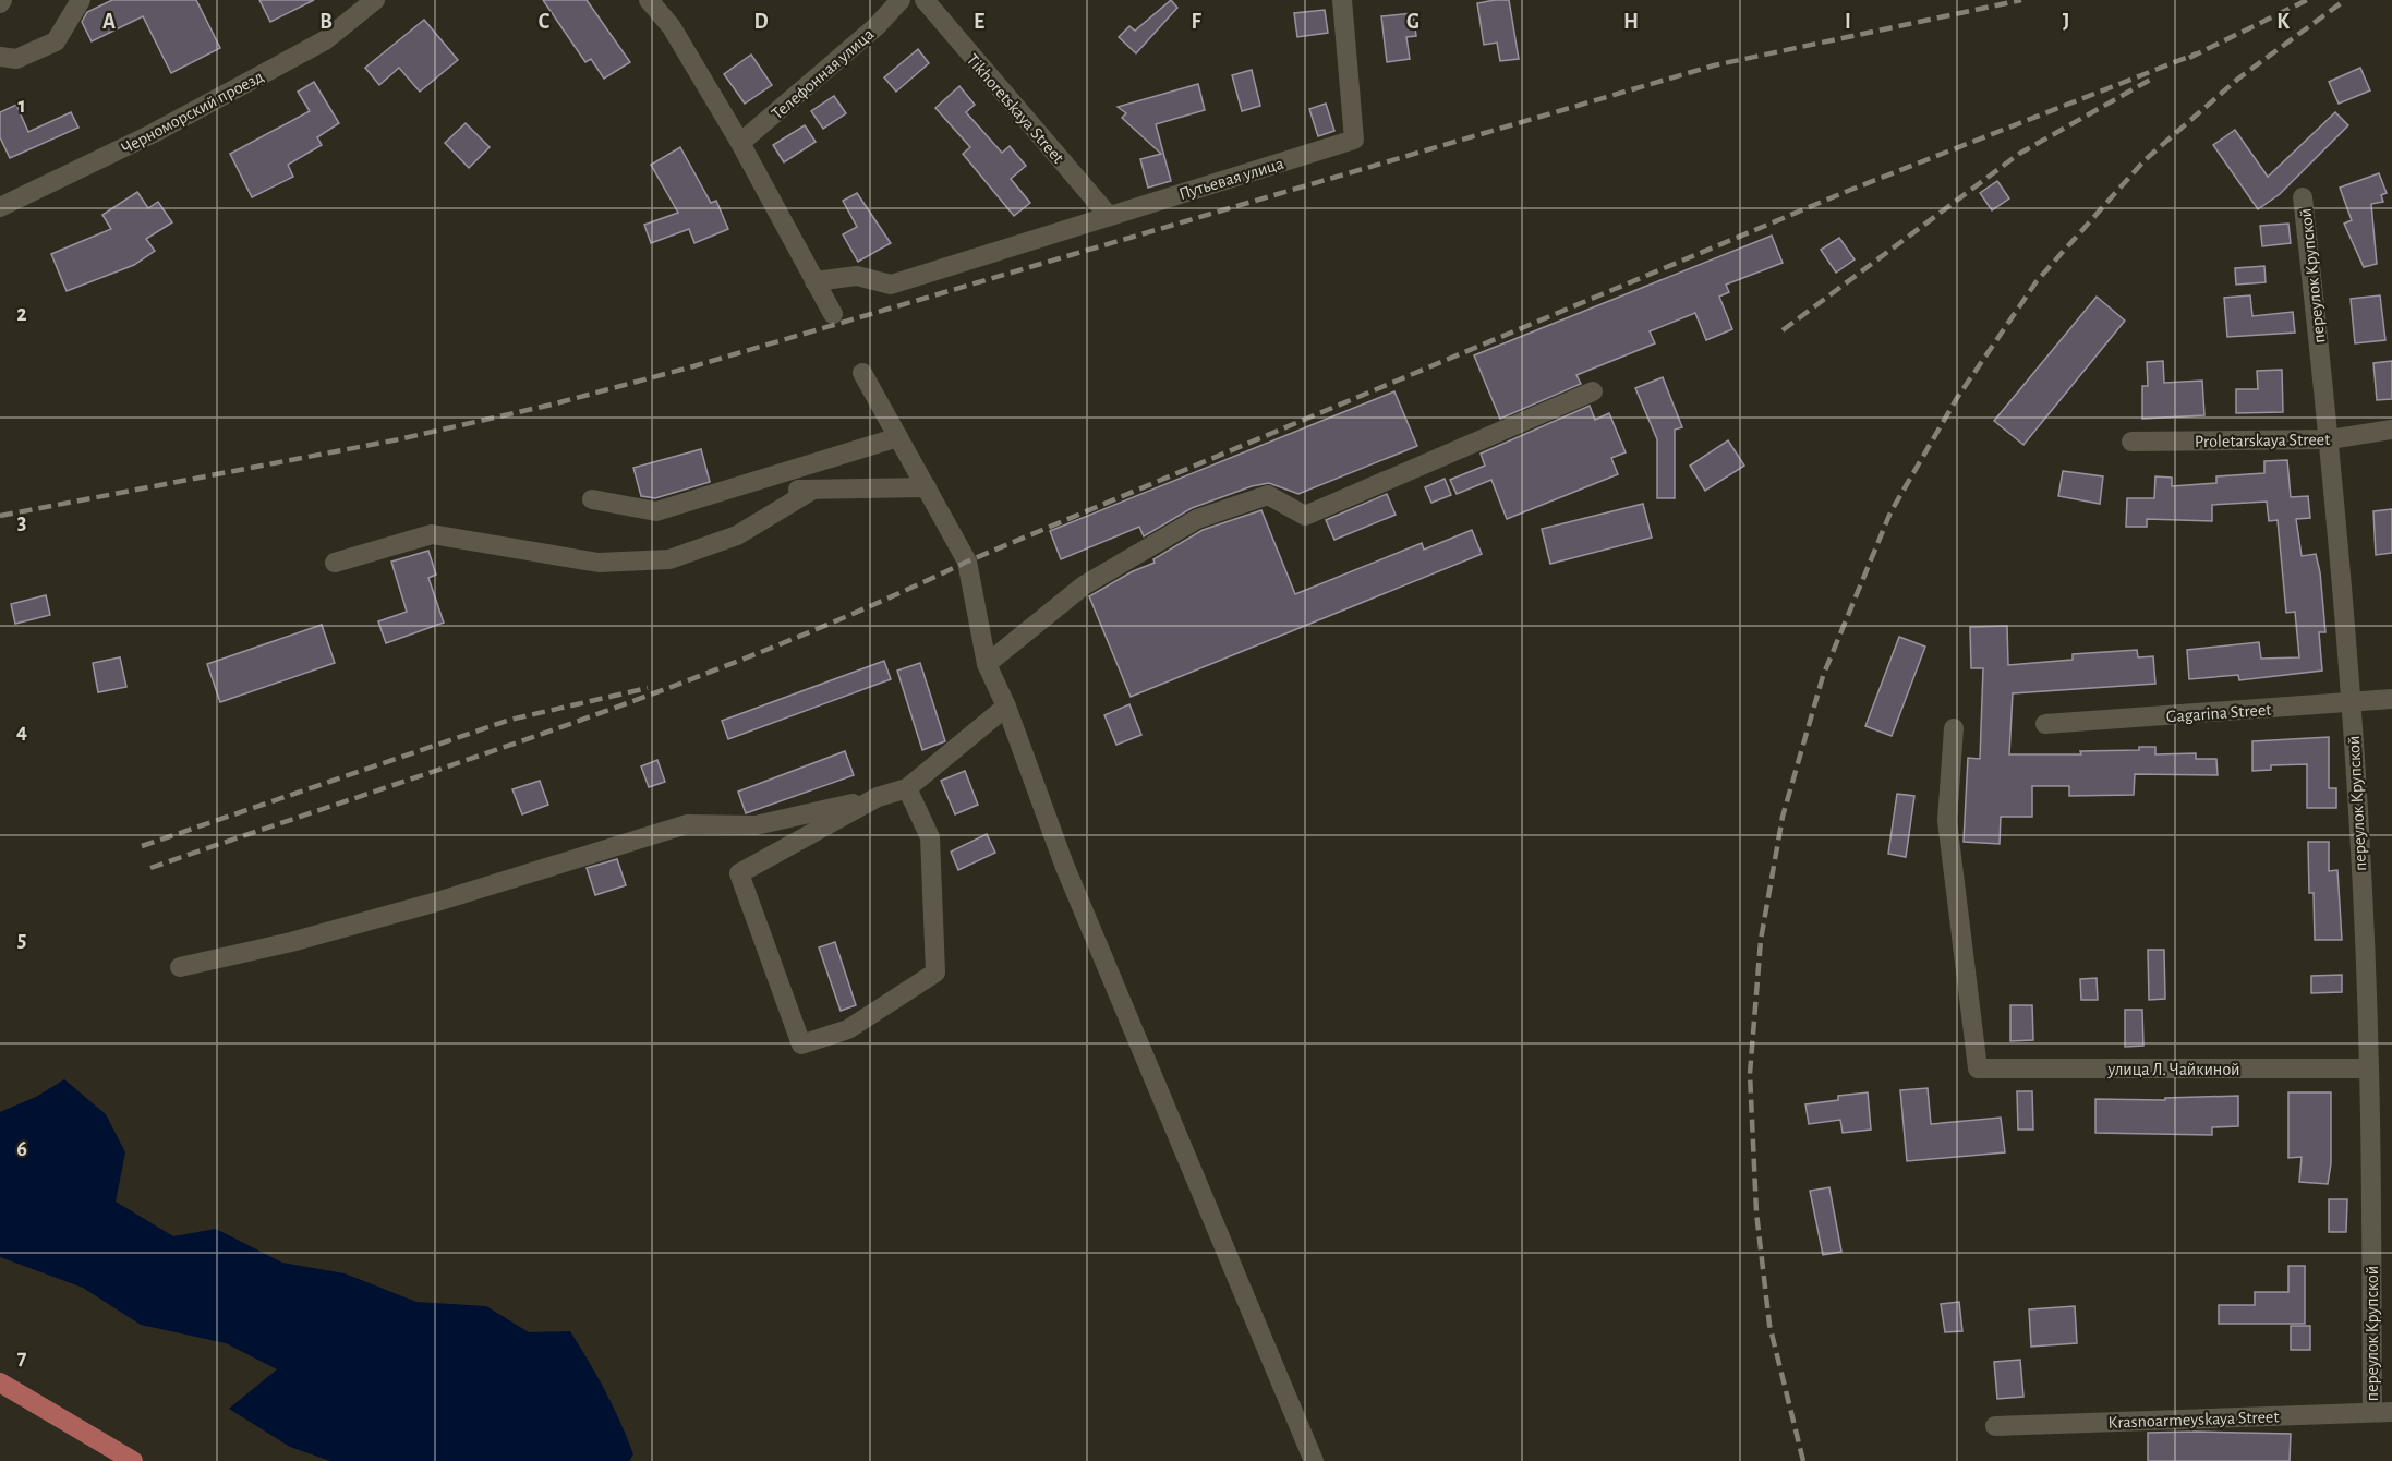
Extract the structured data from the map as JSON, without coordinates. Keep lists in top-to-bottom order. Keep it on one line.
{"streets":{"street":["Телефонная улица","Tikhoretskaya Street","Черноморский проезд","Путьевая улица","переулок Крупской","Proletarskaya Street","Gagarina Street","улица Л. Чайкиной","Krasnoarmeyskaya Street"]},"crossings":[["Tikhoretskaya Street","Путьевая улица"],["переулок Крупской","Proletarskaya Street"],["переулок Крупской","Gagarina Street"],["переулок Крупской","улица Л. Чайкиной"],["переулок Крупской","Krasnoarmeyskaya Street"]],"grid":{"columns":["A","B","C","D","E","F","G","H","I","J","K"],"rows":["1","2","3","4","5","6","7"]}}
